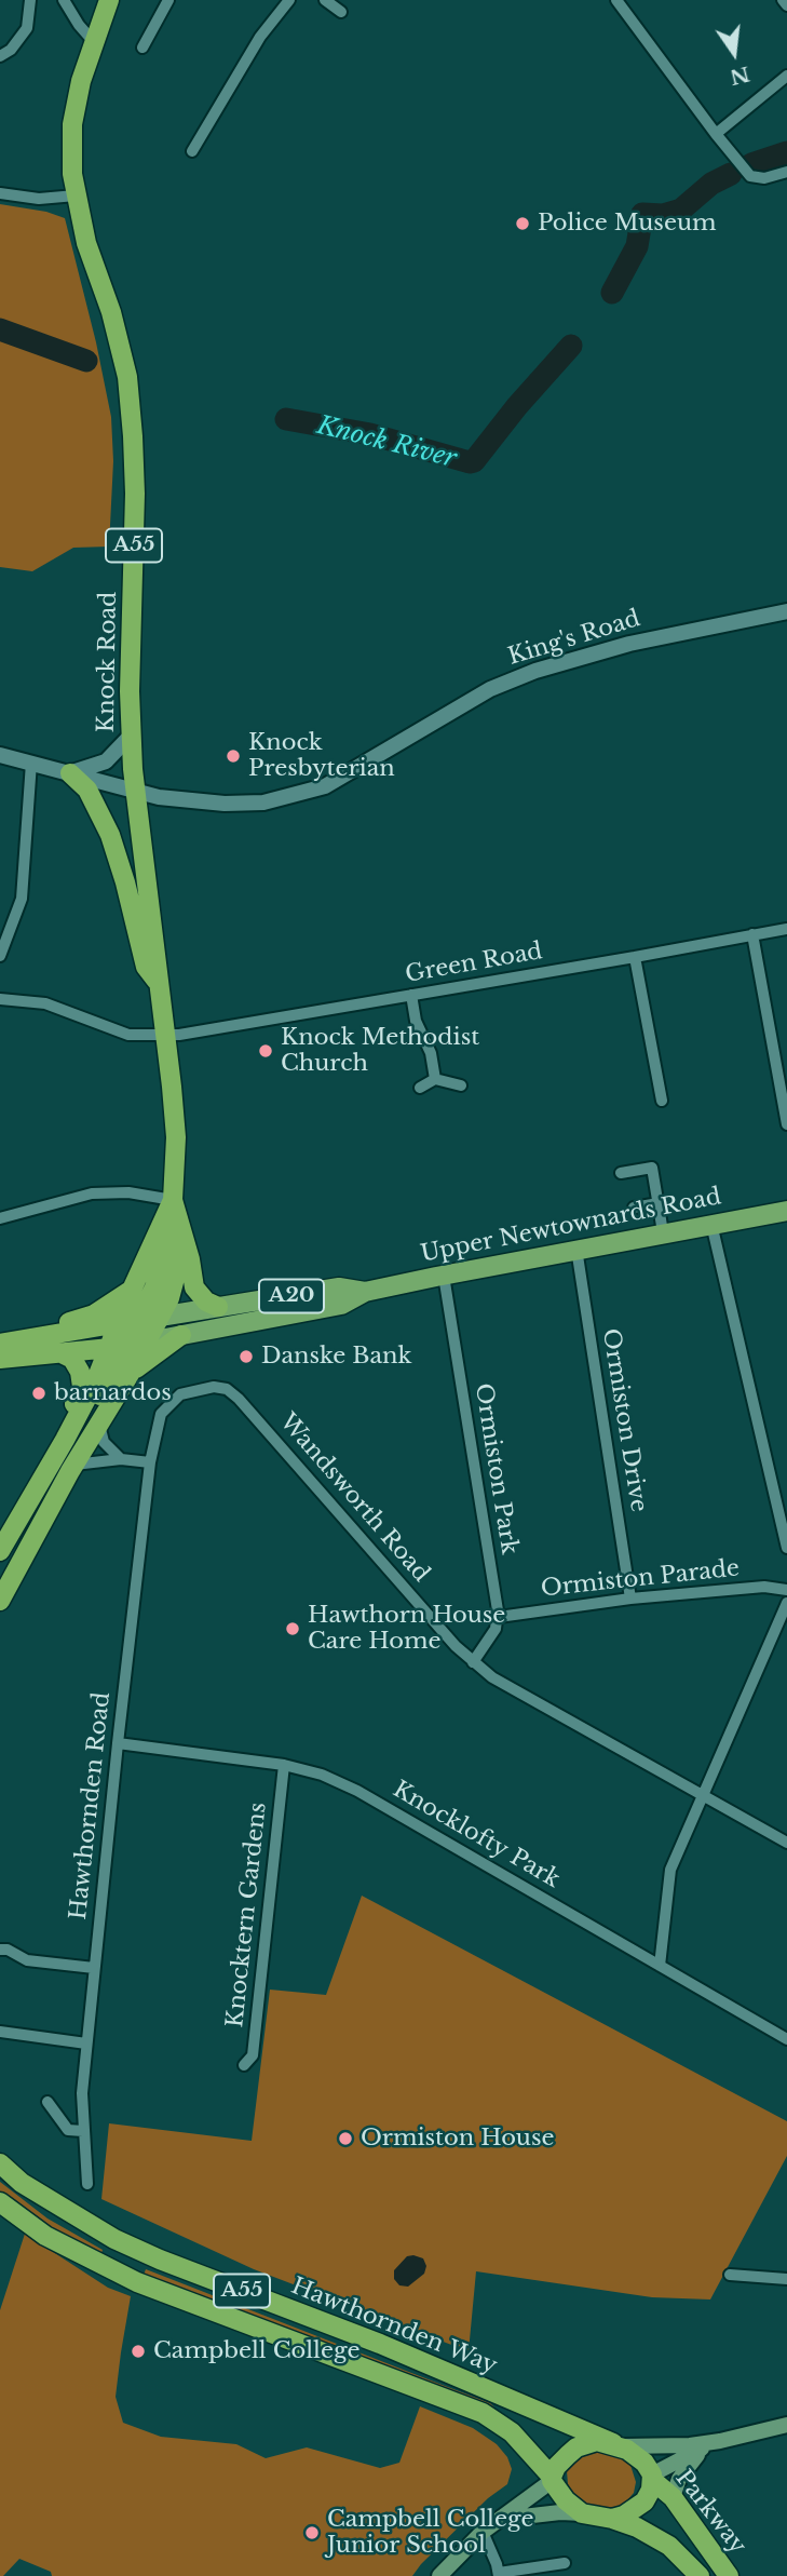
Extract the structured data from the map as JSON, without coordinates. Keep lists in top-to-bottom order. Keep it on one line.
{"streets":{"highway":["A55","Knock Road","Upper Newtownards Road","A20","Hawthornden Way","Parkway"],"street":["King's Road","Green Road","Ormiston Drive","Ormiston Park","Wandsworth Road","Ormiston Parade","Hawthornden Road","Knocklofty Park","Knocktern Gardens"]},"crossings":[["A55","Knock Road"],["A55","Upper Newtownards Road"],["A55","Hawthornden Way"],["A55","Parkway"],["King's Road","Knock Road"],["Knock Road","Green Road"],["Knock Road","Upper Newtownards Road"],["Upper Newtownards Road","Ormiston Drive"],["Upper Newtownards Road","Ormiston Park"],["Ormiston Drive","Ormiston Parade"],["Ormiston Park","Ormiston Parade"],["Wandsworth Road","Hawthornden Road"],["Hawthornden Road","Knocklofty Park"],["Knocklofty Park","Knocktern Gardens"],["Hawthornden Way","Parkway"]],"water":["Knock River"],"places":["Police Museum","Knock Presbyterian","Knock Methodist Church","Danske Bank","barnardos","Hawthorn House Care Home","Ormiston House","Campbell College","Campbell College Junior School"],"north":"bottom"}
